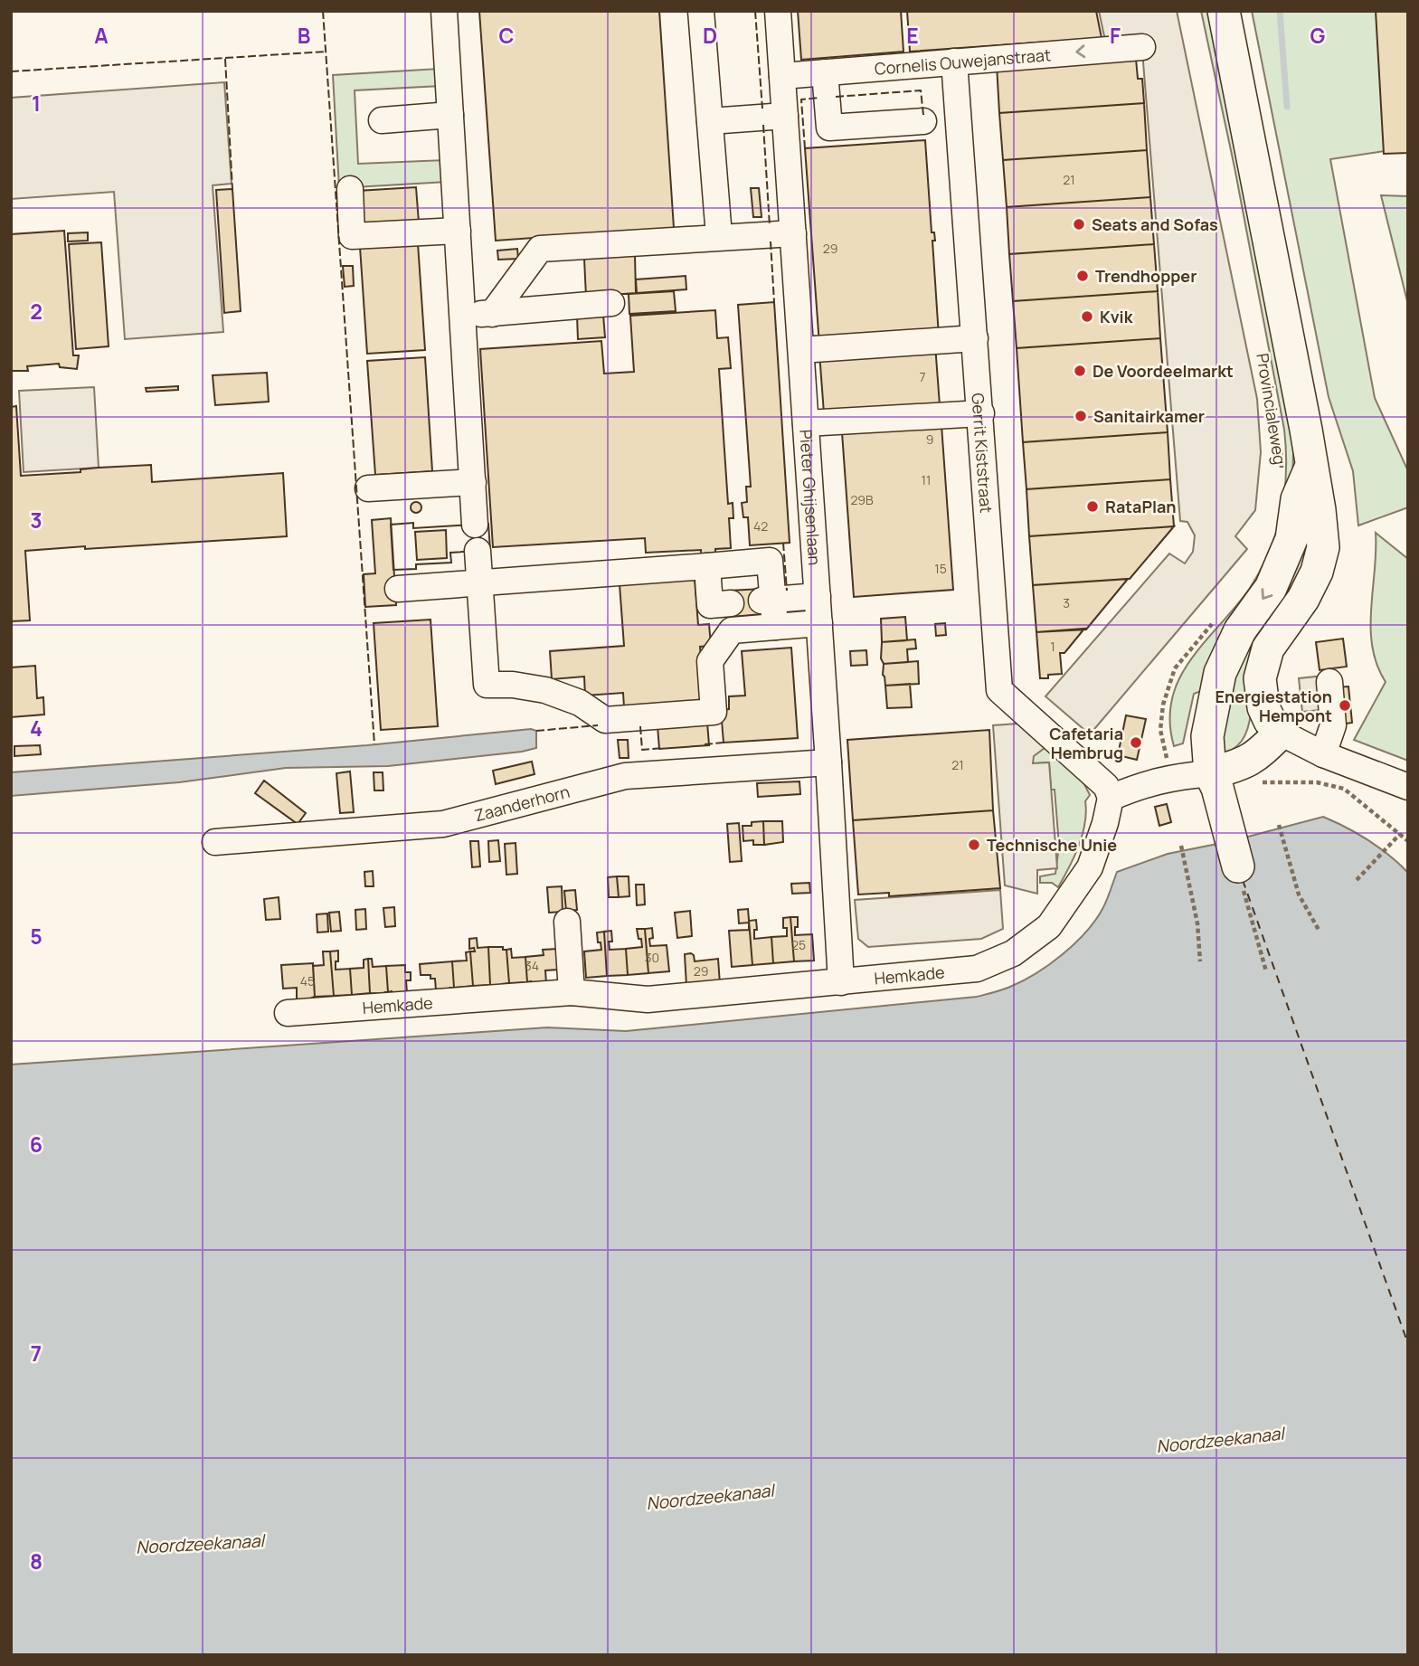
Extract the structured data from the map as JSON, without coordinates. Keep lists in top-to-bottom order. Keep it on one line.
{"streets":{"main road":["Provincialeweg"],"street":["Cornelis Ouwejanstraat","Gerrit Kiststraat","Pieter Ghijsenlaan","Zaanderhorn","Hemkade"]},"crossings":[["Cornelis Ouwejanstraat","Gerrit Kiststraat"],["Cornelis Ouwejanstraat","Pieter Ghijsenlaan"],["Gerrit Kiststraat","Hemkade"],["Pieter Ghijsenlaan","Zaanderhorn"],["Pieter Ghijsenlaan","Hemkade"]],"one_way":["Cornelis Ouwejanstraat"],"water":["Noordzeekanaal"],"places":["Seats and Sofas","Trendhopper","Kvik","De Voordeelmarkt","Sanitairkamer","RataPlan","Energiestation Hempont","Cafetaria Hembrug","Technische Unie"],"house_numbers":["21","29","7","9","11","29B","42","15","3","1","21","25","30","34","29","45"],"grid":{"columns":["A","B","C","D","E","F","G"],"rows":["1","2","3","4","5","6","7","8"]}}
